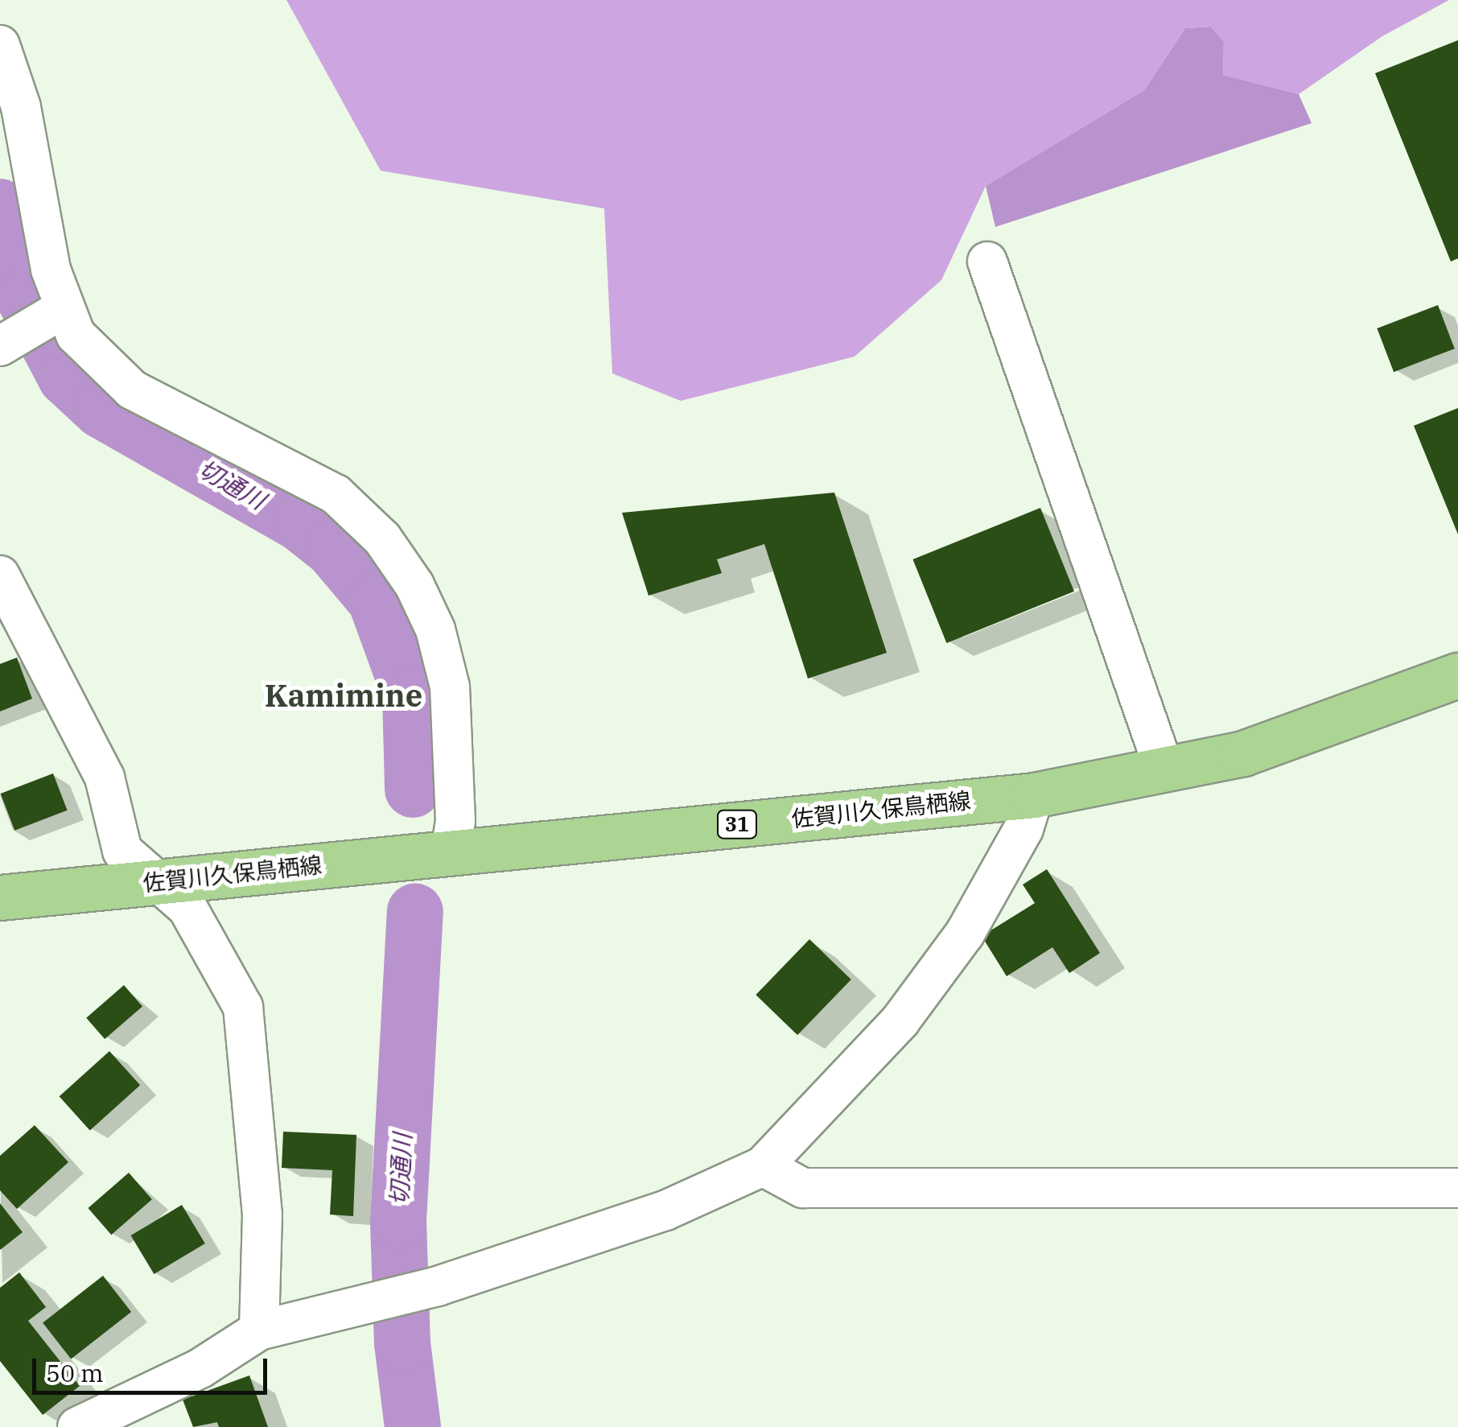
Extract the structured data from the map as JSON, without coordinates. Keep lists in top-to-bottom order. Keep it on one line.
{"streets":{"main road":["佐賀川久保鳥栖線","31"]},"districts":["Kamimine"],"water":["切通川"],"scale_bar":"50 m"}
